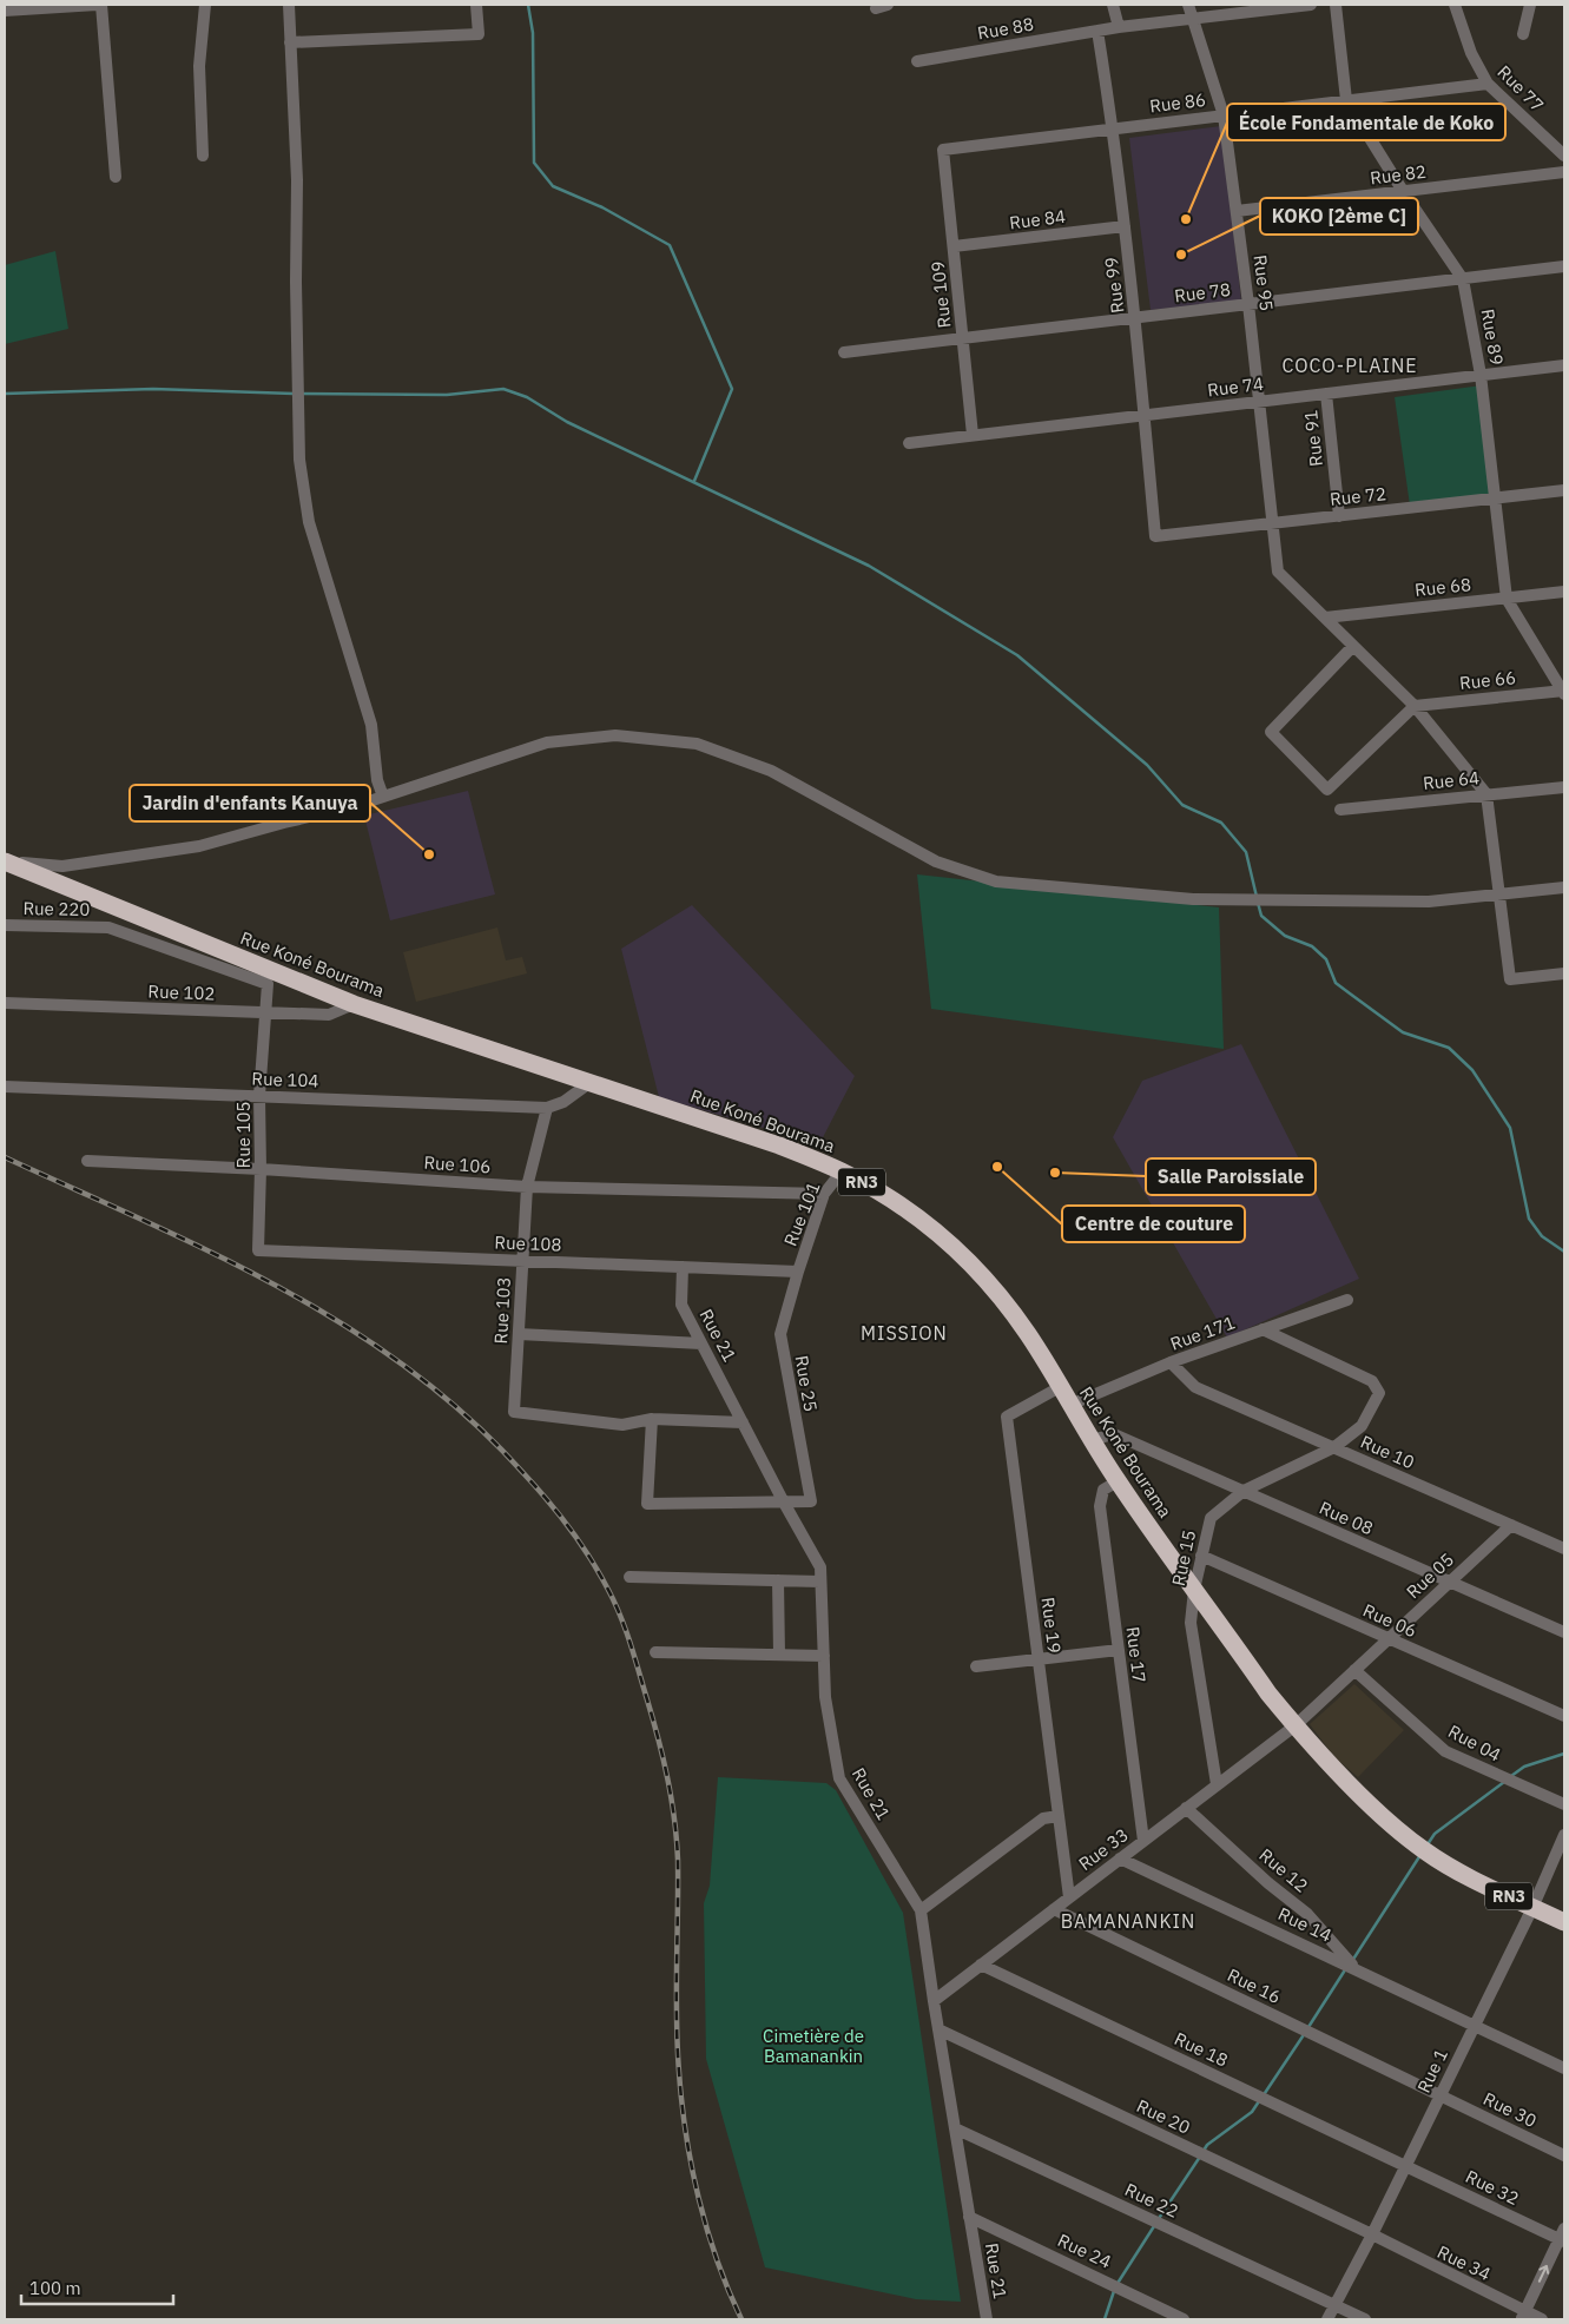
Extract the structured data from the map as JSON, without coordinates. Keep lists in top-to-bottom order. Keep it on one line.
{"streets":{"highway":["Rue Koné Bourama","RN3"],"street":["Rue 88","Rue 77","Rue 86","Rue 82","Rue 84","Rue 95","Rue 99","Rue 78","Rue 109","Rue 89","Rue 74","Rue 91","Rue 72","Rue 68","Rue 66","Rue 64","Rue 220","Rue 102","Rue 104","Rue 105","Rue 106","Rue 101","Rue 108","Rue 103","Rue 171","Rue 21","Rue 25","Rue 10","Rue 08","Rue 15","Rue 05","Rue 06","Rue 19","Rue 17","Rue 04","Rue 33","Rue 12","Rue 14","Rue 16","Rue 18","Rue 1","Rue 30","Rue 20","Rue 32","Rue 22","Rue 24","Rue 34"]},"crossings":[["Rue 88","Rue 95"],["Rue 88","Rue 99"],["Rue 77","Rue 86"],["Rue 86","Rue 95"],["Rue 86","Rue 99"],["Rue 86","Rue 109"],["Rue 86","Rue 89"],["Rue 82","Rue 95"],["Rue 82","Rue 89"],["Rue 84","Rue 99"],["Rue 84","Rue 109"],["Rue 95","Rue 78"],["Rue 95","Rue 74"],["Rue 95","Rue 72"],["Rue 95","Rue 68"],["Rue 99","Rue 78"],["Rue 99","Rue 74"],["Rue 99","Rue 72"],["Rue 78","Rue 109"],["Rue 78","Rue 89"],["Rue 109","Rue 74"],["Rue 89","Rue 74"],["Rue 89","Rue 72"],["Rue 89","Rue 68"],["Rue 89","Rue 66"],["Rue 74","Rue 91"],["Rue 91","Rue 72"],["Rue 220","Rue 105"],["Rue Koné Bourama","Rue 102"],["Rue Koné Bourama","Rue 104"],["Rue Koné Bourama","Rue 101"],["Rue Koné Bourama","Rue 171"],["Rue Koné Bourama","Rue 08"],["Rue Koné Bourama","Rue 15"],["Rue Koné Bourama","Rue 05"],["Rue Koné Bourama","Rue 19"],["Rue Koné Bourama","Rue 17"],["Rue Koné Bourama","Rue 33"],["Rue Koné Bourama","Rue 1"],["Rue 102","Rue 105"],["Rue 104","Rue 105"],["Rue 104","Rue 103"],["Rue 105","Rue 106"],["Rue 105","Rue 108"],["Rue 106","Rue 101"],["Rue 106","Rue 103"],["Rue 101","Rue 108"],["Rue 101","Rue 25"],["Rue 108","Rue 103"],["Rue 108","Rue 21"],["Rue 108","Rue 25"],["Rue 171","Rue 10"],["Rue 171","Rue 15"],["Rue 21","Rue 25"],["Rue 21","Rue 33"],["Rue 21","Rue 20"],["Rue 21","Rue 22"],["Rue 21","Rue 24"],["Rue 10","Rue 15"],["Rue 10","Rue 05"],["Rue 08","Rue 15"],["Rue 08","Rue 05"],["Rue 15","Rue 06"],["Rue 15","Rue 33"],["Rue 05","Rue 06"],["Rue 05","Rue 04"],["Rue 05","Rue 33"],["Rue 19","Rue 33"],["Rue 17","Rue 33"],["Rue 33","Rue 12"],["Rue 33","Rue 14"],["Rue 33","Rue 16"],["Rue 33","Rue 18"],["Rue 12","Rue 14"],["Rue 14","Rue 1"],["Rue 16","Rue 1"],["Rue 16","Rue 30"],["Rue 18","Rue 1"],["Rue 18","Rue 32"],["Rue 1","Rue 30"],["Rue 1","Rue 20"],["Rue 1","Rue 32"],["Rue 1","Rue 22"],["Rue 1","Rue 34"],["Rue 20","Rue 34"]],"districts":["COCO-PLAINE","MISSION","BAMANANKIN"],"parks":["Cimetière de Bamanankin"],"places":["École Fondamentale de Koko","KOKO [2ème C]","Jardin d'enfants Kanuya","Centre de couture","Salle Paroissiale"],"scale_bar":"100 m"}
